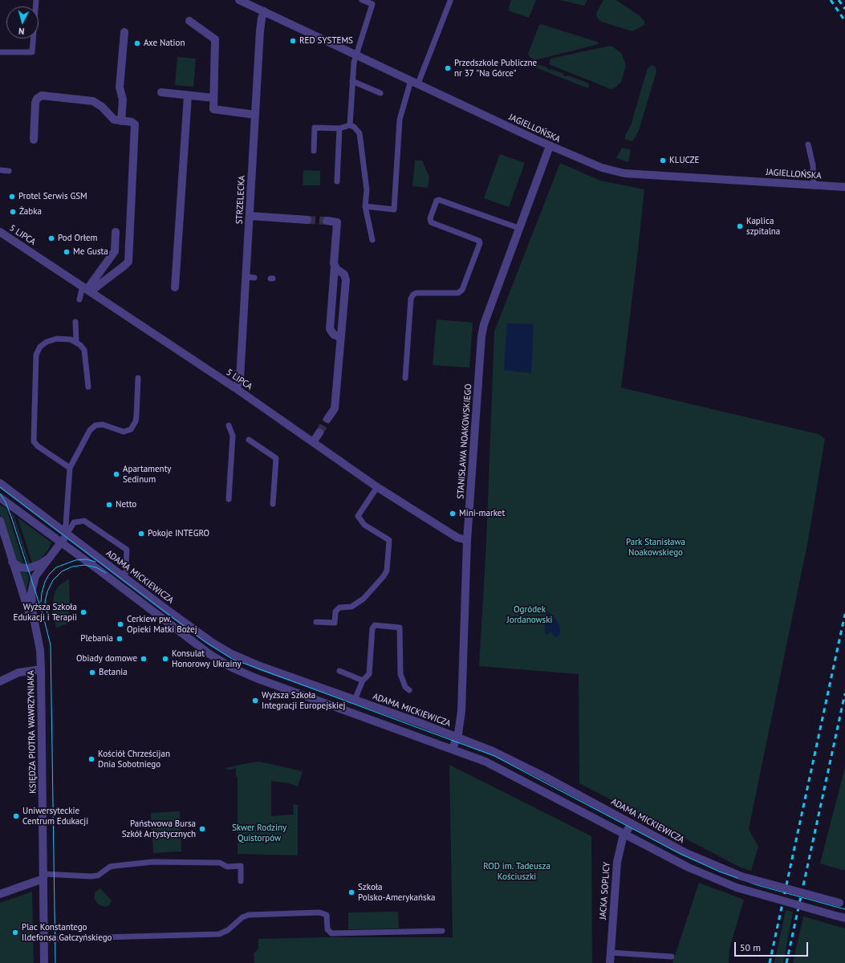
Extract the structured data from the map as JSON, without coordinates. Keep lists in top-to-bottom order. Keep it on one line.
{"streets":{"street":["JAGIELLOŃSKA","STRZELECKA","5 LIPCA","STANISŁAWA NOAKOWSKIEGO","ADAMA MICKIEWICZA","KSIĘDZA PIOTRA WAWRZYNIAKA","JACKA SOPLICY"]},"crossings":[["JAGIELLOŃSKA","STRZELECKA"],["JAGIELLOŃSKA","STANISŁAWA NOAKOWSKIEGO"],["STRZELECKA","5 LIPCA"],["5 LIPCA","STANISŁAWA NOAKOWSKIEGO"],["STANISŁAWA NOAKOWSKIEGO","ADAMA MICKIEWICZA"],["ADAMA MICKIEWICZA","KSIĘDZA PIOTRA WAWRZYNIAKA"],["ADAMA MICKIEWICZA","JACKA SOPLICY"]],"parks":["Park Stanisława Noakowskiego","Ogródek Jordanowski","Skwer Rodziny Quistorpów","ROD im. Tadeusza Kościuszki"],"places":["RED SYSTEMS","Axe Nation","Przedszkole Publiczne nr 37 \"Na Górce\"","KLUCZE","Protel Serwis GSM","Żabka","Kaplica szpitalna","Pod Orłem","Me Gusta","Apartamenty Sedinum","Netto","Mini-market","Pokoje INTEGRO","Wyższa Szkoła Edukacji i Terapii","Cerkiew pw. Opieki Matki Bożej","Plebania","Obiady domowe","Konsulat Honorowy Ukrainy","Betania","Wyższa Szkoła Integracji Europejskiej","Kościół Chrześcijan Dnia Sobotniego","Uniwersyteckie Centrum Edukacji","Państwowa Bursa Szkół Artystycznych","Szkoła Polsko-Amerykańska","Plac Konstantego Ildefonsa Gałczyńskiego"],"scale_bar":"50 m","north":"bottom"}
